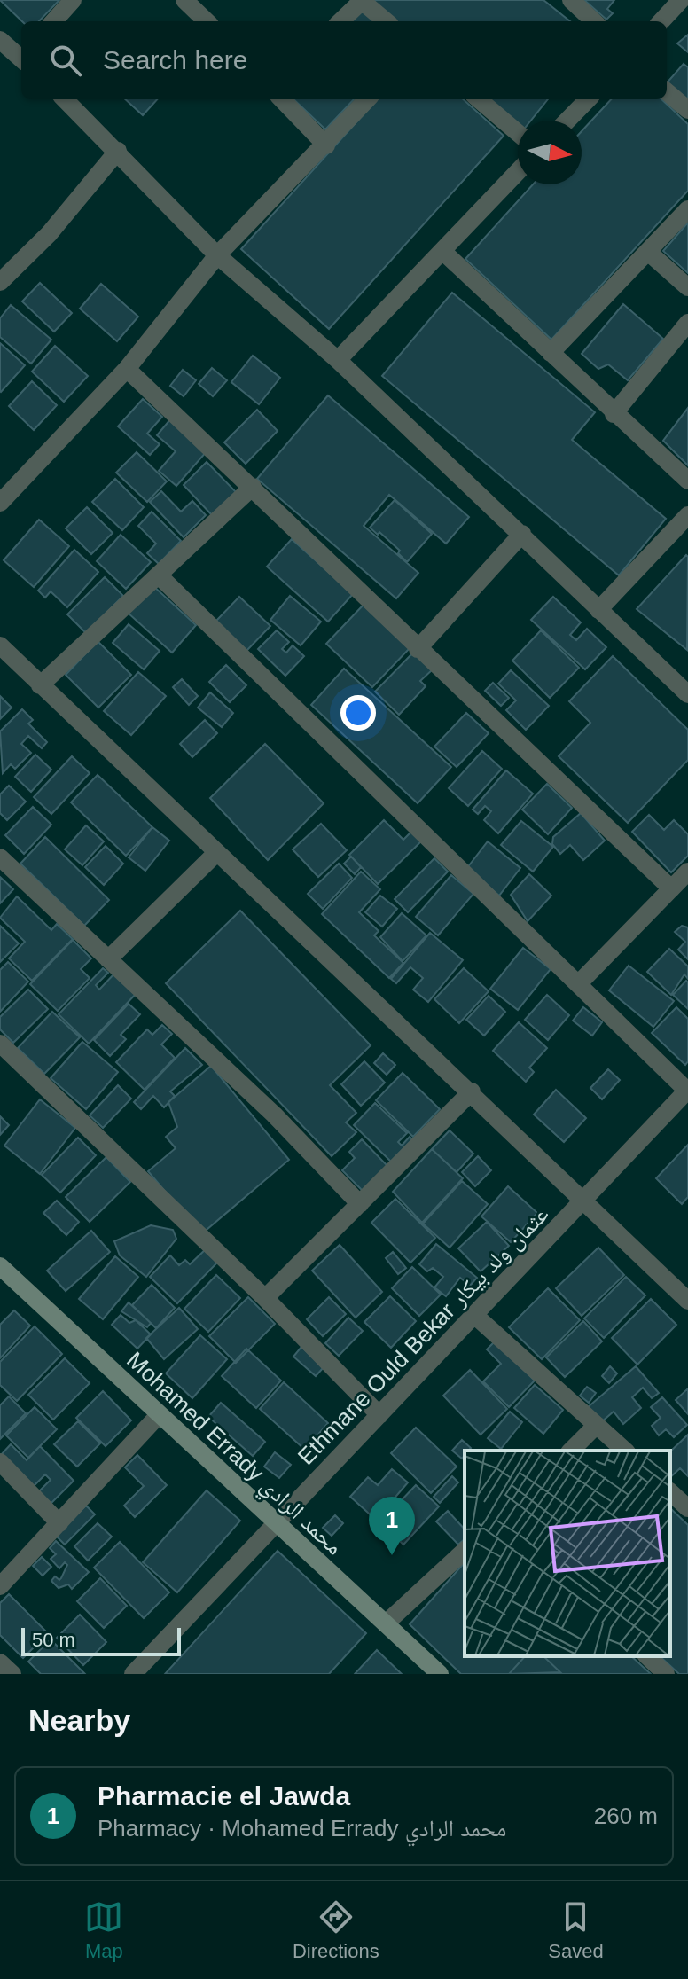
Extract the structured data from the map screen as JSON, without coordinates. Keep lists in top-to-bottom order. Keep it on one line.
{"streets":{"street":["Ethmane Ould Bekar عثمان ولد بيكار","Mohamed Errady محمد الرادي"]},"crossings":[["Ethmane Ould Bekar عثمان ولد بيكار","Mohamed Errady محمد الرادي"]],"scale_bar":"50 m","north":"right","page":{"search":"Search here","pins":"1","scale":"50 m","heading":"Nearby","list":[{"mark":"1","name":"Pharmacie el Jawda","note":"Pharmacy · Mohamed Errady محمد الرادي","value":"260 m"}],"nav":["Map","Directions","Saved"]}}
